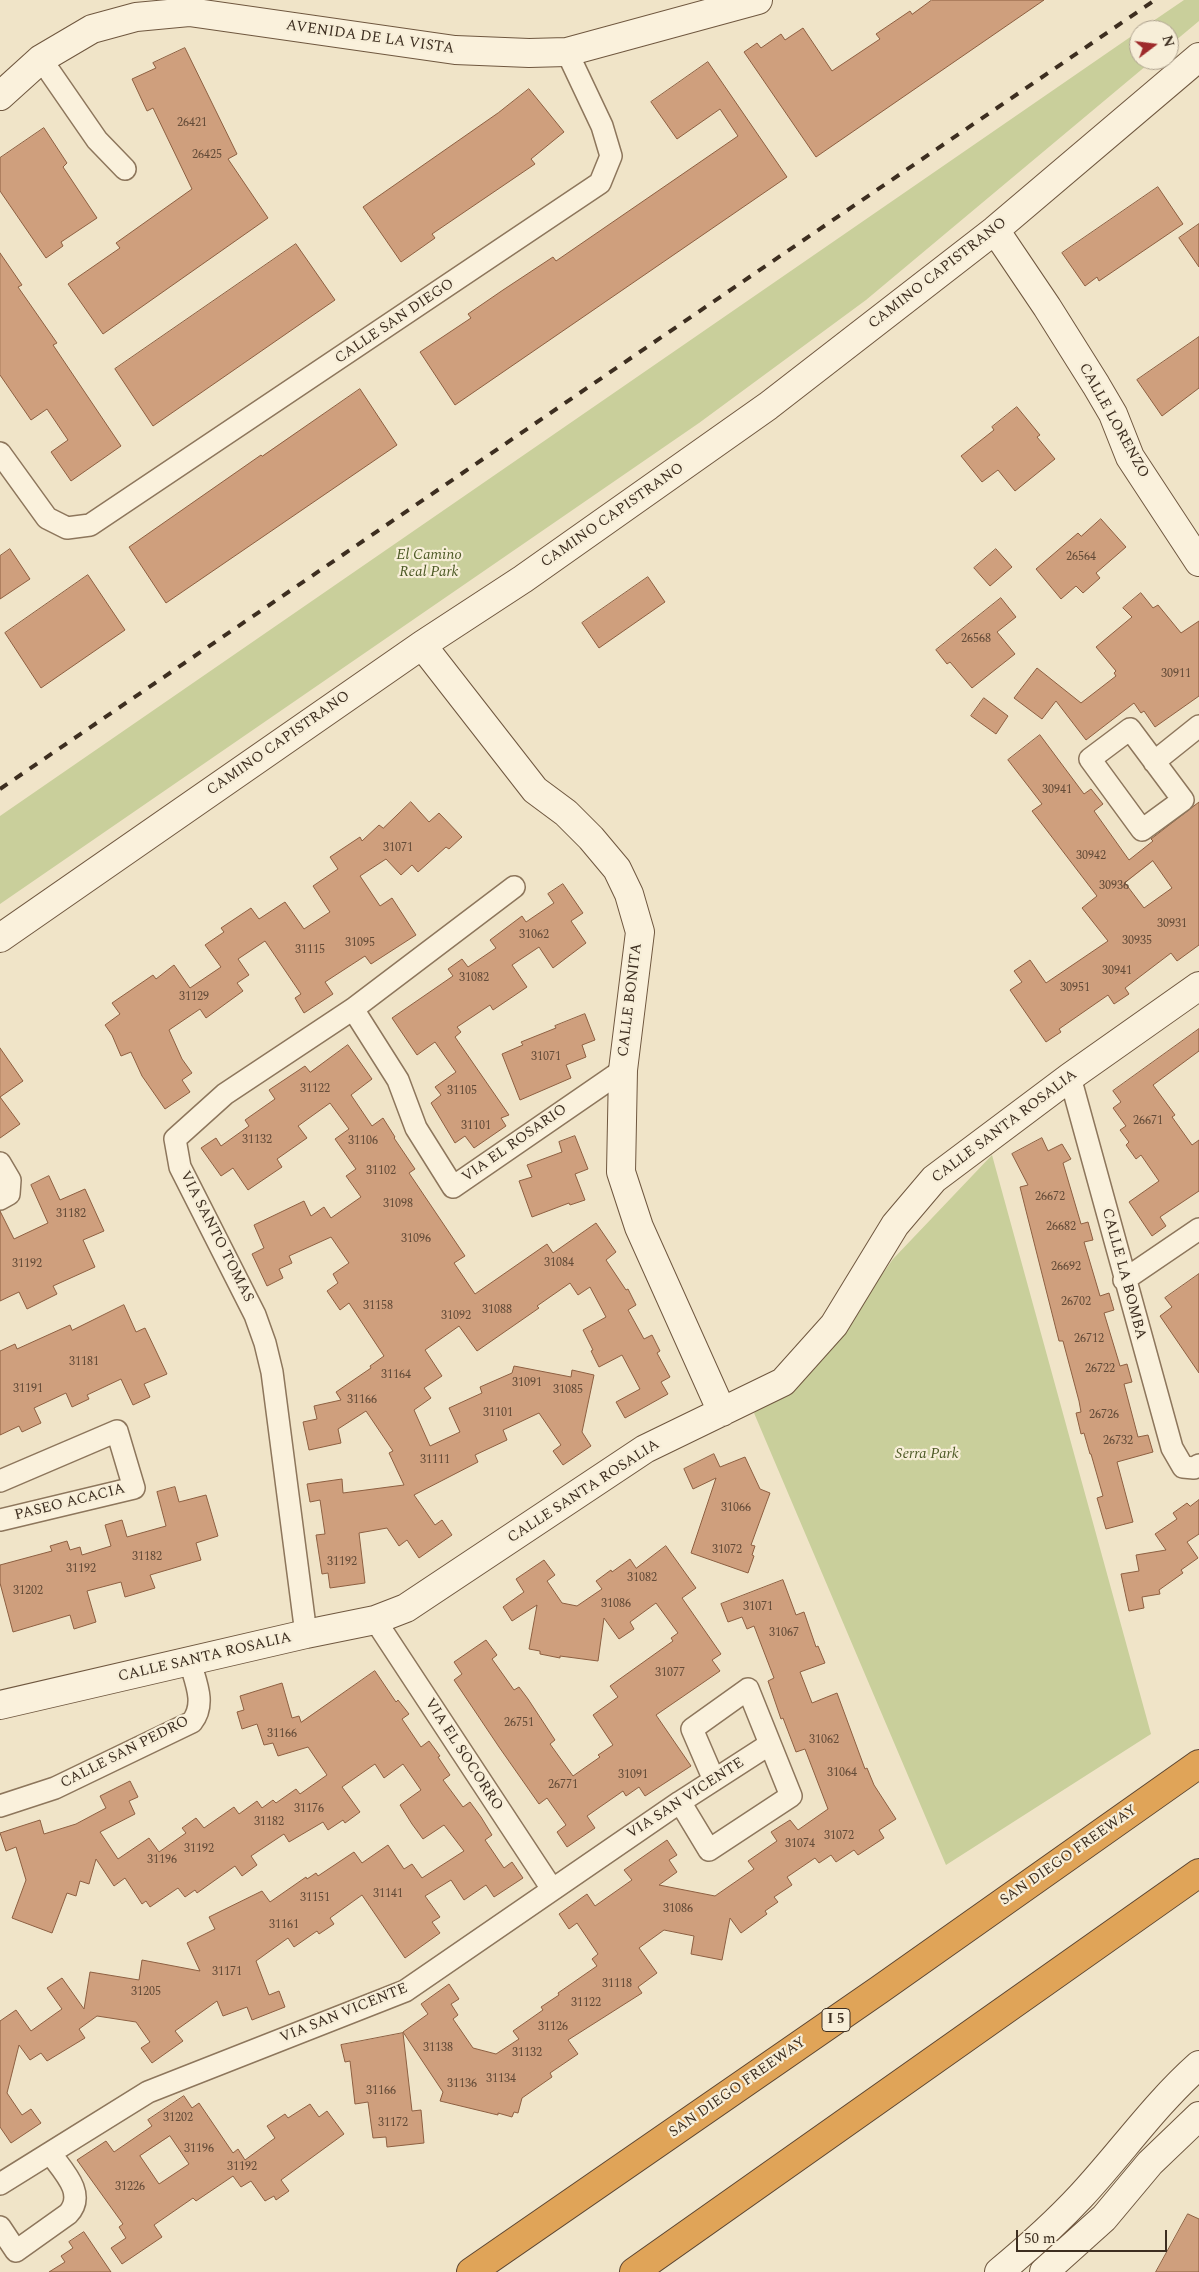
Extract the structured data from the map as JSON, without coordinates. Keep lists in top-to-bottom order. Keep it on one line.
{"streets":{"highway":["SAN DIEGO FREEWAY","I 5"],"street":["AVENIDA DE LA VISTA","CAMINO CAPISTRANO","CALLE SAN DIEGO","CALLE LORENZO","CALLE BONITA","CALLE SANTA ROSALIA","VIA EL ROSARIO","VIA SANTO TOMAS","CALLE LA BOMBA","PASEO ACACIA","CALLE SAN PEDRO","VIA EL SOCORRO","VIA SAN VICENTE"]},"crossings":[["AVENIDA DE LA VISTA","CALLE SAN DIEGO"],["CAMINO CAPISTRANO","CALLE LORENZO"],["CAMINO CAPISTRANO","CALLE BONITA"],["CALLE BONITA","CALLE SANTA ROSALIA"],["CALLE BONITA","VIA EL ROSARIO"],["CALLE SANTA ROSALIA","VIA SANTO TOMAS"],["CALLE SANTA ROSALIA","CALLE LA BOMBA"],["CALLE SANTA ROSALIA","CALLE SAN PEDRO"],["CALLE SANTA ROSALIA","VIA EL SOCORRO"],["VIA EL ROSARIO","VIA SANTO TOMAS"],["VIA EL SOCORRO","VIA SAN VICENTE"]],"parks":["El Camino Real Park","Serra Park"],"house_numbers":["26421","26425","26564","26568","30911","30941","31071","30942","30936","30931","31062","30935","31095","31115","30941","31082","30951","31129","31071","31122","31105","26671","31101","31132","31106","31102","26672","31098","31182","26682","31096","31084","31192","26692","26702","31158","31088","31092","26712","31181","26722","31164","31091","31191","31085","31166","31101","26726","26732","31111","31066","31072","31182","31192","31192","31082","31202","31086","31071","31067","31077","26751","31166","31062","31064","31091","26771","31176","31182","31072","31074","31192","31196","31141","31151","31086","31161","31171","31118","31205","31122","31126","31138","31132","31134","31136","31166","31202","31172","31196","31192","31226"],"scale_bar":"50 m","north":"right"}
